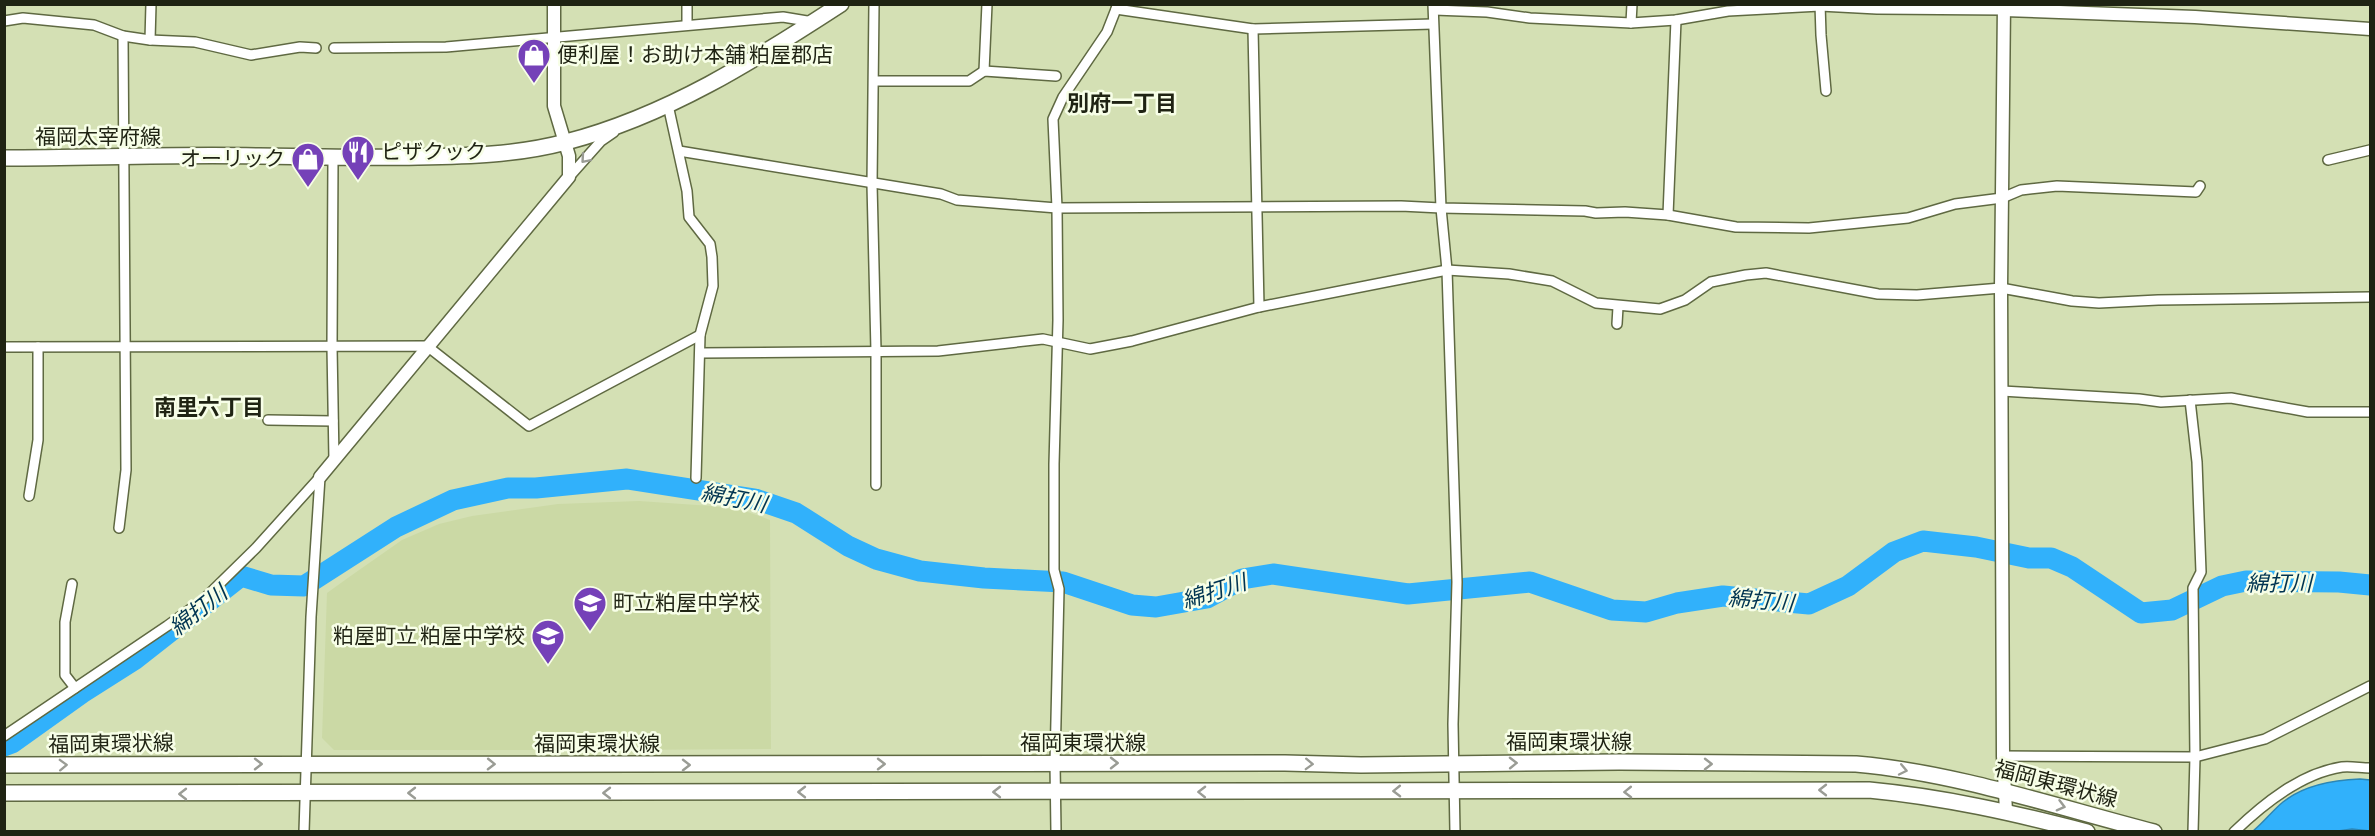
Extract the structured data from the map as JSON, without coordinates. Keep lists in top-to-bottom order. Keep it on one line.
{"streets":{"main road":["福岡太宰府線","福岡東環状線"]},"districts":["別府一丁目","南里六丁目"],"water":["綿打川"],"places":{"shop":["便利屋！お助け本舗 粕屋郡店","オーリック"],"restaurant":["ピザクック"],"school or university":["町立粕屋中学校","粕屋町立 粕屋中学校"]}}
